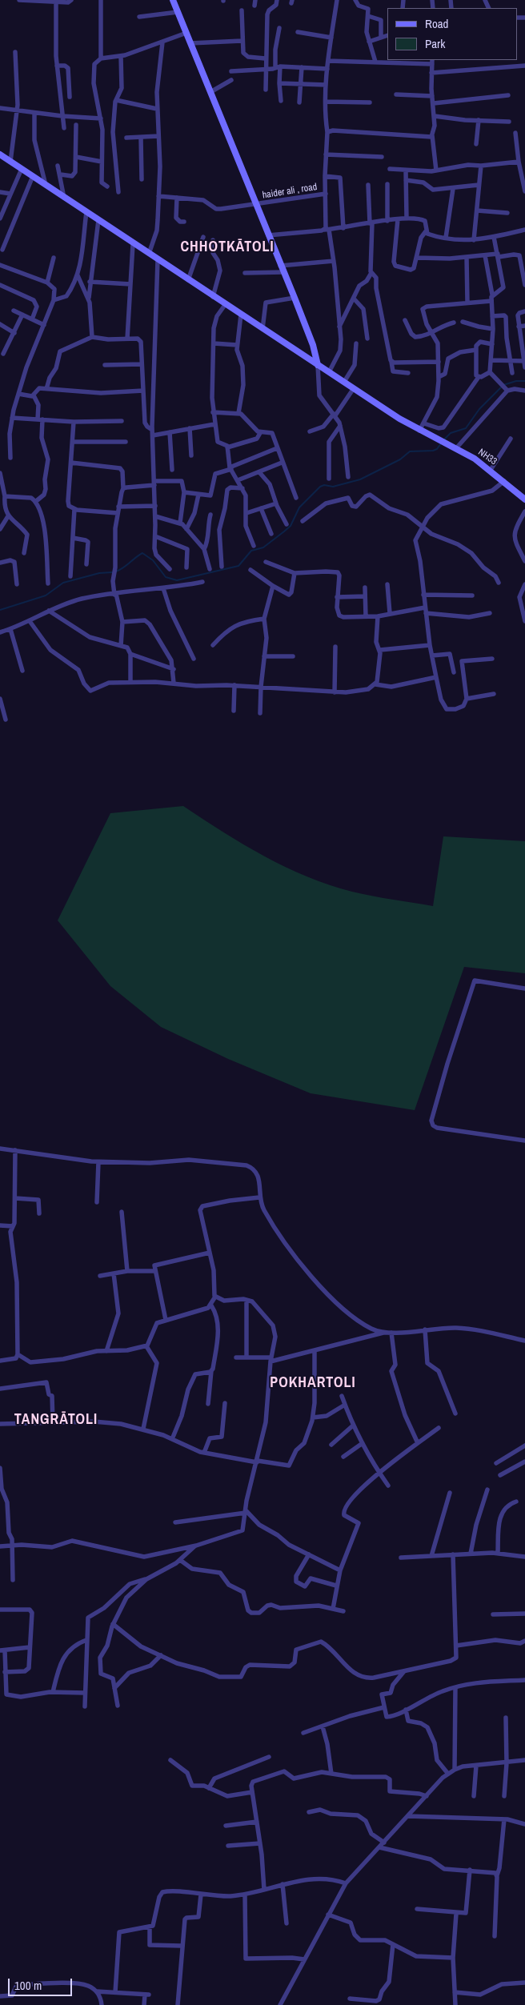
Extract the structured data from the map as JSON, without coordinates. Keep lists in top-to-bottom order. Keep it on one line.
{"streets":{"main road":["NH33"],"street":["haider ali , road"]},"districts":["CHHOTKĀTOLI","POKHARTOLI","TANGRĀTOLI"],"legend":["Road","Park"],"scale_bar":"100 m"}
